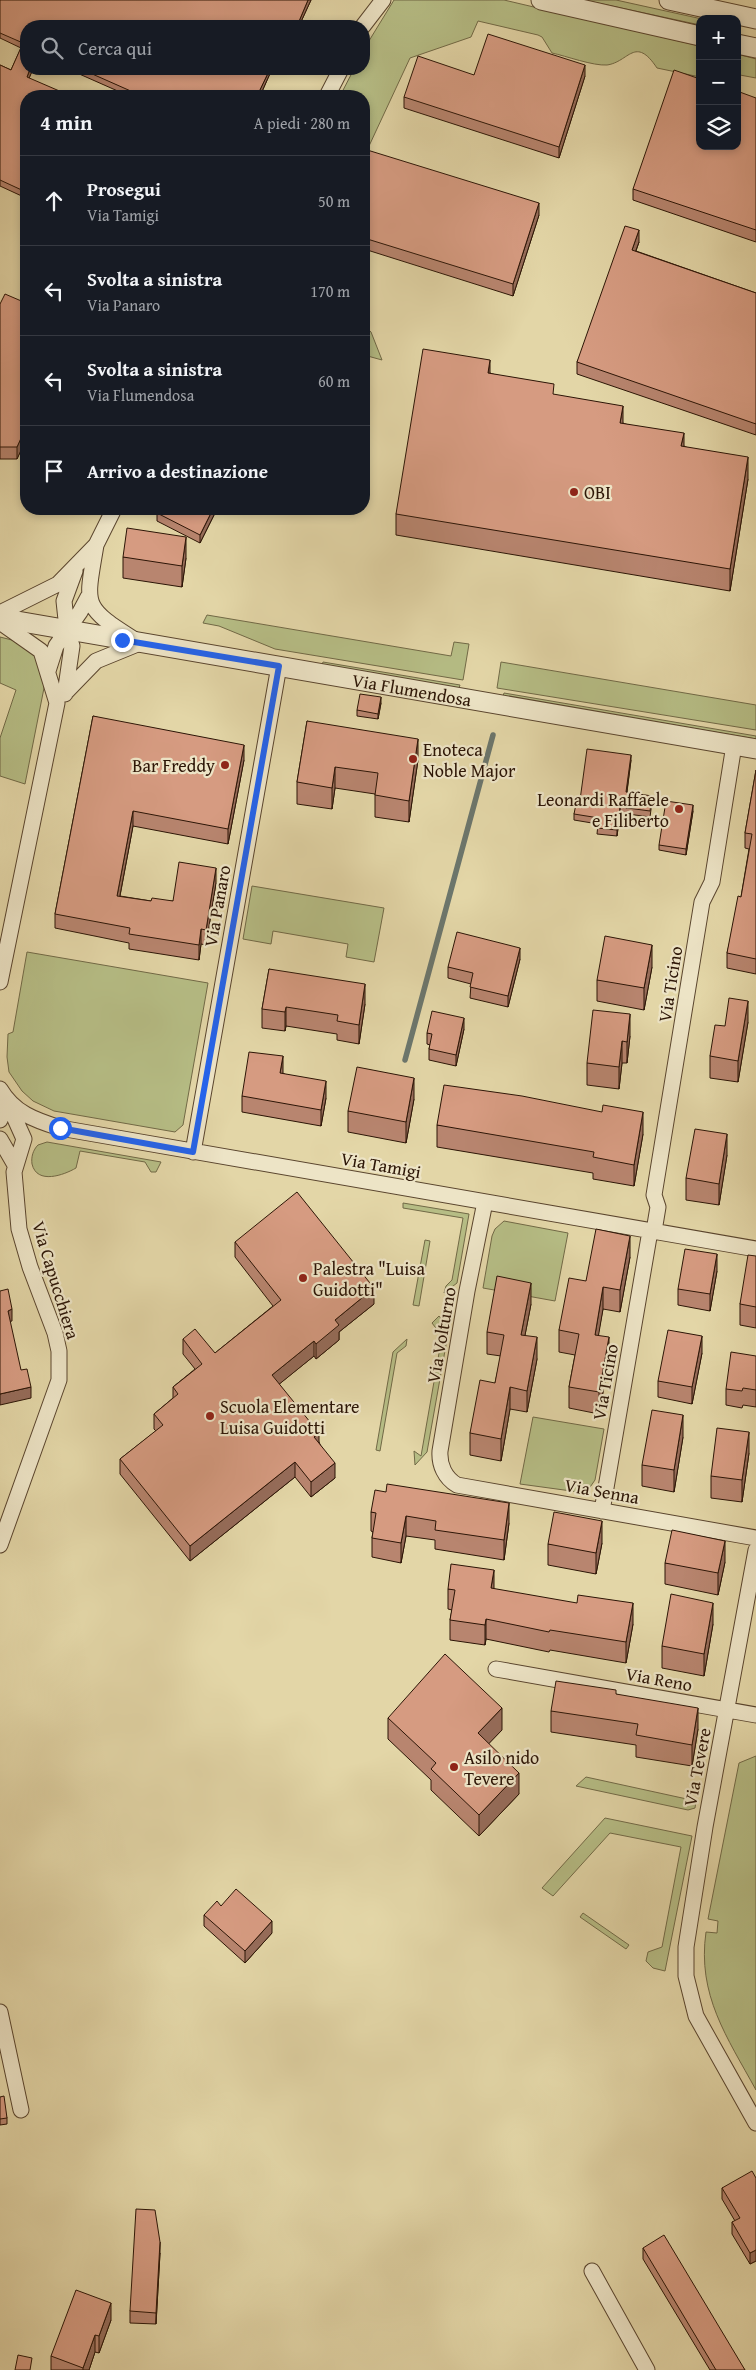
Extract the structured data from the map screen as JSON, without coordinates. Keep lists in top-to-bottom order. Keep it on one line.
{"streets":{"street":["Via Flumendosa","Via Panaro","Via Ticino","Via Tamigi","Via Capucchiera","Via Volturno","Via Senna","Via Reno","Via Tevere"]},"crossings":[["Via Flumendosa","Via Panaro"],["Via Flumendosa","Via Ticino"],["Via Panaro","Via Tamigi"],["Via Ticino","Via Tamigi"],["Via Ticino","Via Senna"],["Via Tamigi","Via Capucchiera"],["Via Tamigi","Via Volturno"],["Via Volturno","Via Senna"],["Via Reno","Via Tevere"]],"places":["OBI","Enoteca Noble Major","Bar Freddy","Leonardi Raffaele e Filiberto","Palestra \"Luisa Guidotti\"","Scuola Elementare Luisa Guidotti","Asilo nido Tevere"],"page":{"map_buttons":["+","−"],"search":"Cerca qui","heading":["4 min","A piedi · 280 m"],"list":[["Prosegui","Via Tamigi","50 m"],["Svolta a sinistra","Via Panaro","170 m"],["Svolta a sinistra","Via Flumendosa","60 m"],"Arrivo a destinazione"]}}
